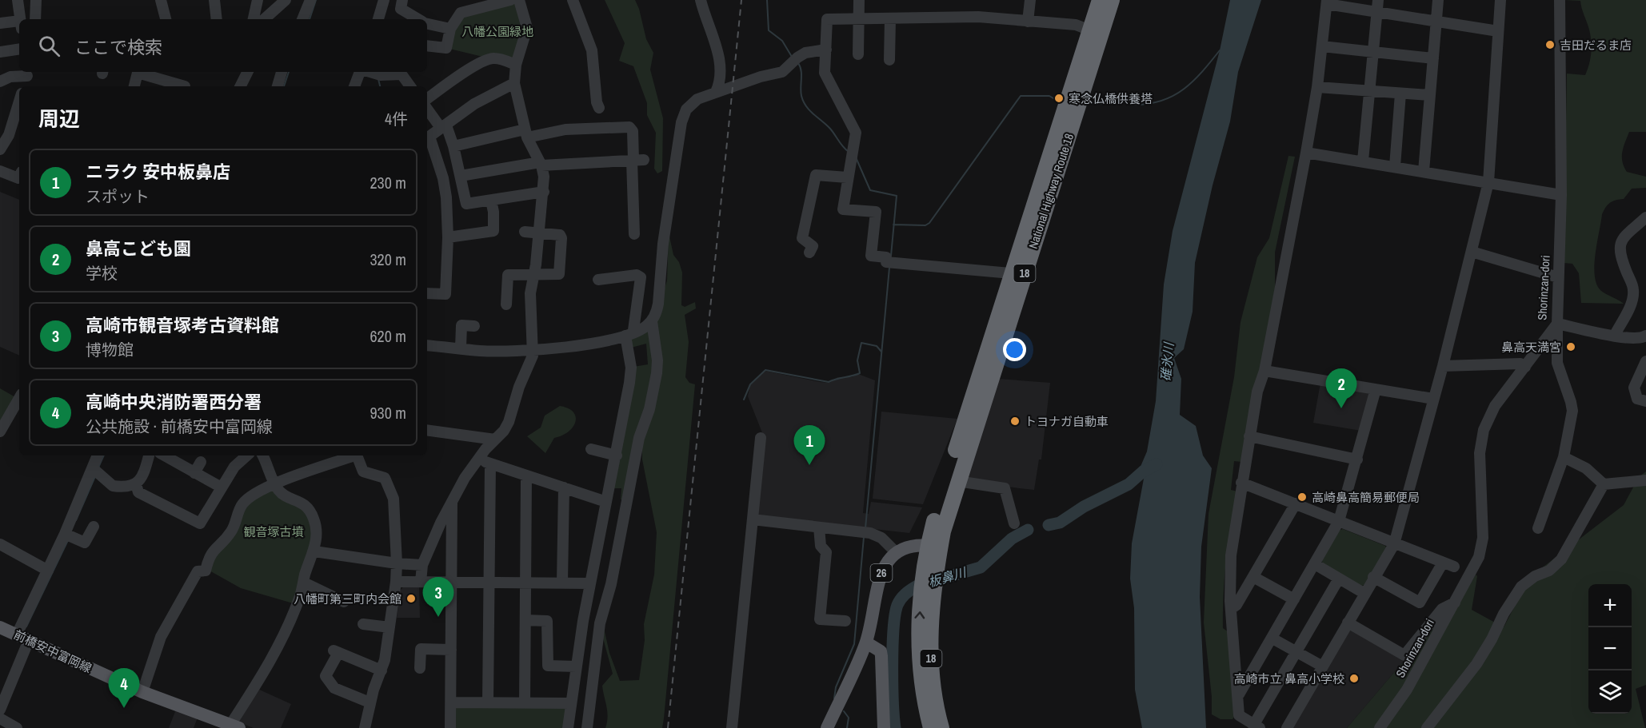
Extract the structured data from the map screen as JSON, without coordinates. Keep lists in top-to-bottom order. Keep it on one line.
{"streets":{"highway":["National Highway Route 18","18"],"main road":["26","前橋安中富岡線"],"street":["Shorinzan-dori"]},"crossings":[["National Highway Route 18","18"],["National Highway Route 18","26"],["18","26"]],"water":["碓氷川","板鼻川"],"parks":["八幡公園緑地","観音塚古墳"],"places":["吉田だるま店","寒念仏橋供養塔","鼻高天満宮","トヨナガ自動車","高崎鼻高簡易郵便局","八幡町第三町内会館","高崎市立 鼻高小学校"],"page":{"search":"ここで検索","heading":["周辺","4件"],"list":[{"mark":"1","name":"ニラク 安中板鼻店","note":"スポット","value":"230 m"},{"mark":"2","name":"鼻高こども園","note":"学校","value":"320 m"},{"mark":"3","name":"高崎市観音塚考古資料館","note":"博物館","value":"620 m"},{"mark":"4","name":"高崎中央消防署西分署","note":"公共施設 · 前橋安中富岡線","value":"930 m"}],"pins":["2","1","3","4"],"map_buttons":["+","−"]}}
